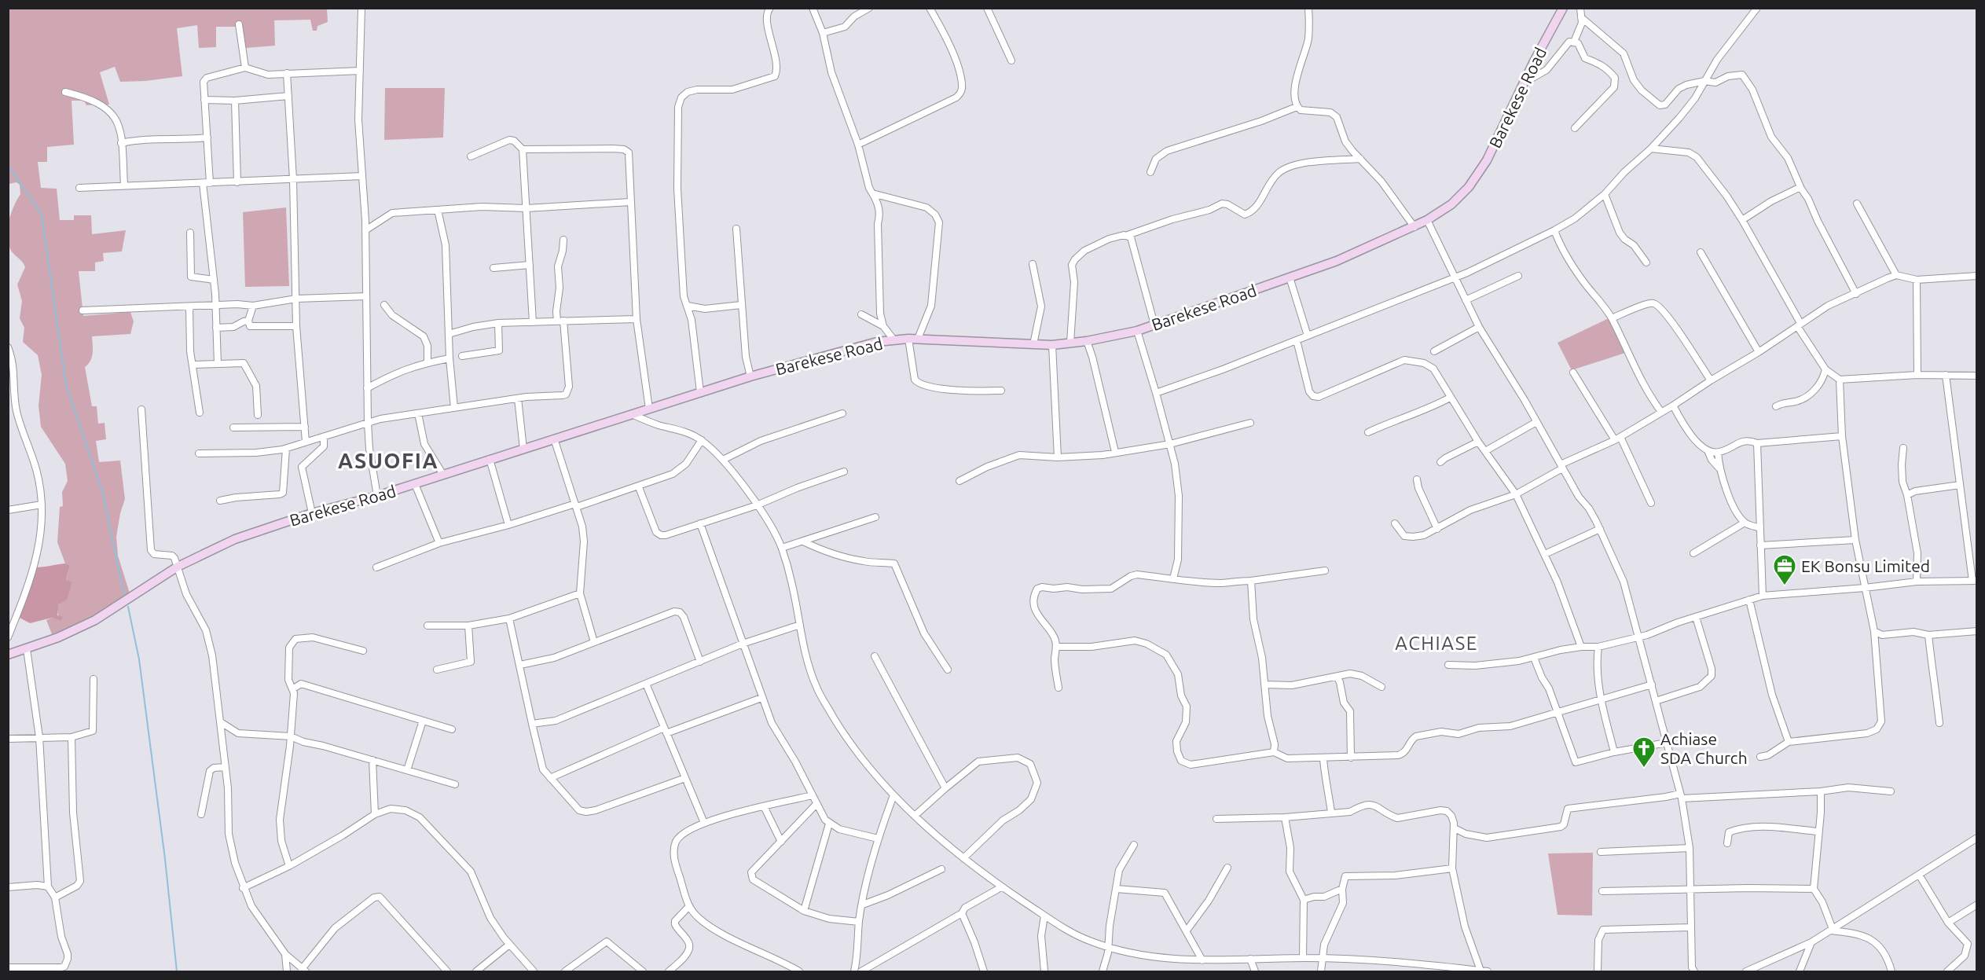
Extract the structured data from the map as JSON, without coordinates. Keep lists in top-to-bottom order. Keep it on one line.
{"streets":{"main road":["Barekese Road"]},"districts":["ASUOFIA","ACHIASE"],"places":{"office":["EK Bonsu Limited"],"church":["Achiase SDA Church"]}}
